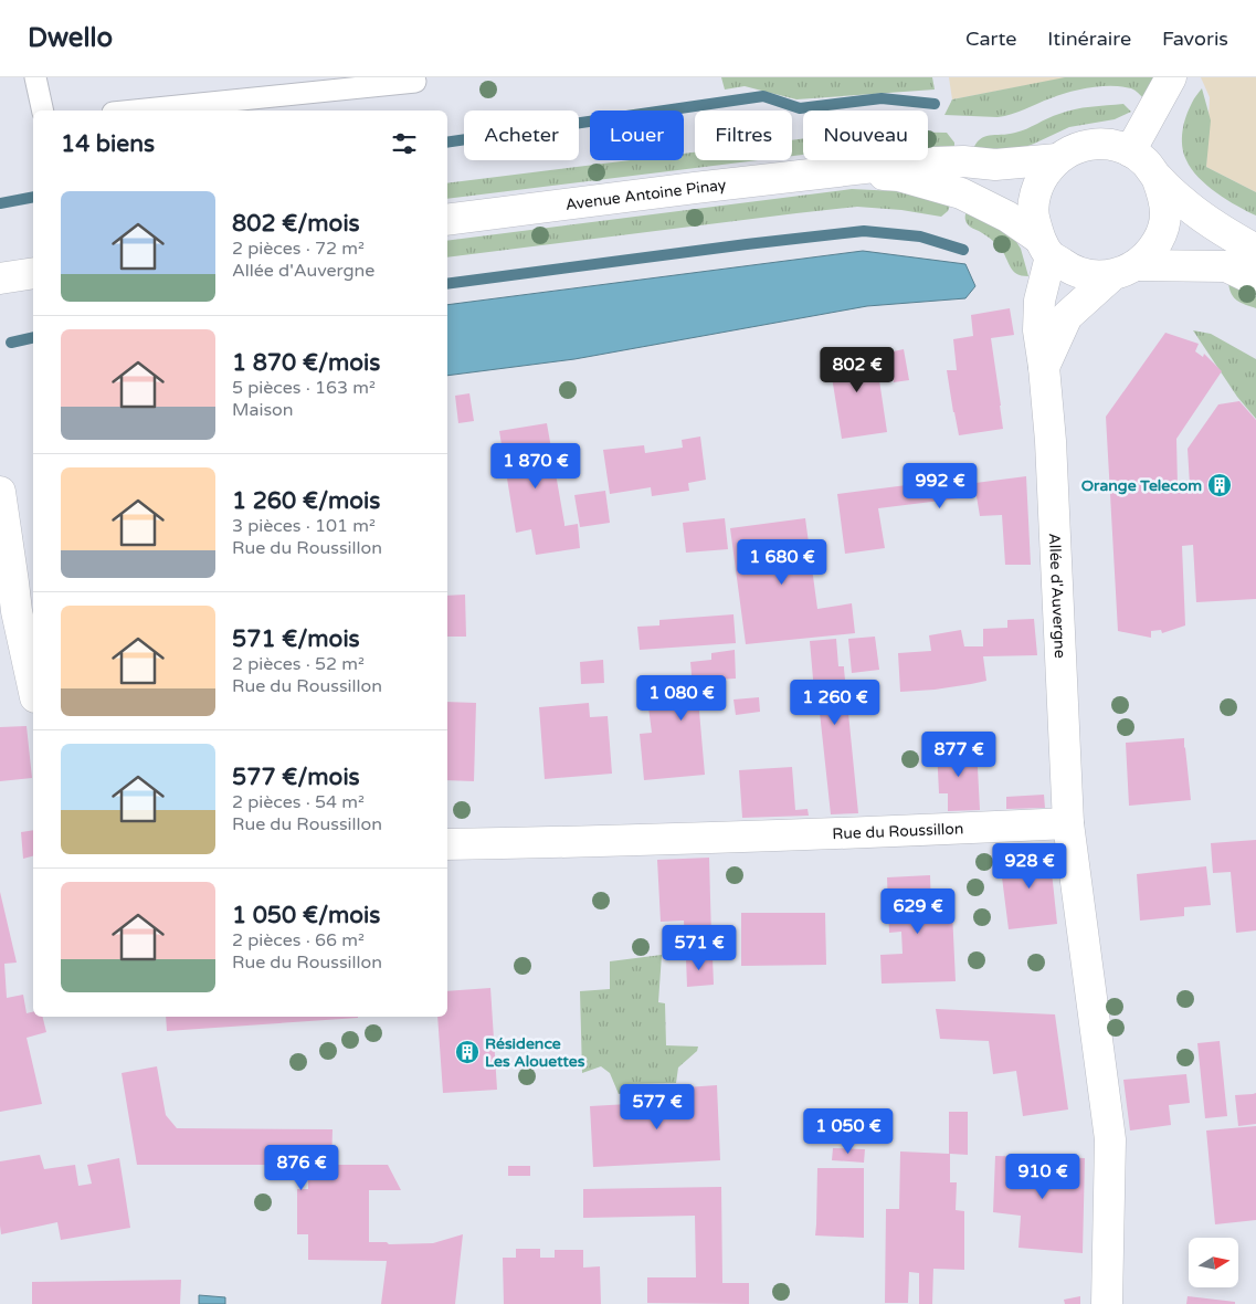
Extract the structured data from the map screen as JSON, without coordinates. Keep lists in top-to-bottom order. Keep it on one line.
{"streets":{"street":["Avenue Antoine Pinay","Allée d'Auvergne","Rue du Roussillon"]},"crossings":[["Avenue Antoine Pinay","Allée d'Auvergne"],["Allée d'Auvergne","Rue du Roussillon"]],"places":{"building":["Orange Telecom","Résidence Les Alouettes"]},"north":"right","page":{"header":"Dwello","nav":["Carte","Itinéraire","Favoris"],"chip":["Acheter","Louer","Filtres","Nouveau"],"heading":"14 biens","list":[{"name":"802 €/mois","note":"2 pièces · 72 m² · Allée d'Auvergne"},{"name":"1 870 €/mois","note":"5 pièces · 163 m² · Maison"},{"name":"1 260 €/mois","note":"3 pièces · 101 m² · Rue du Roussillon"},{"name":"571 €/mois","note":"2 pièces · 52 m² · Rue du Roussillon"},{"name":"577 €/mois","note":"2 pièces · 54 m² · Rue du Roussillon"},{"name":"1 050 €/mois","note":"2 pièces · 66 m² · Rue du Roussillon"}],"price":["802 €","1 870 €","992 €","1 680 €","1 080 €","1 260 €","877 €","928 €","629 €","571 €","577 €","1 050 €","876 €","910 €"]}}
